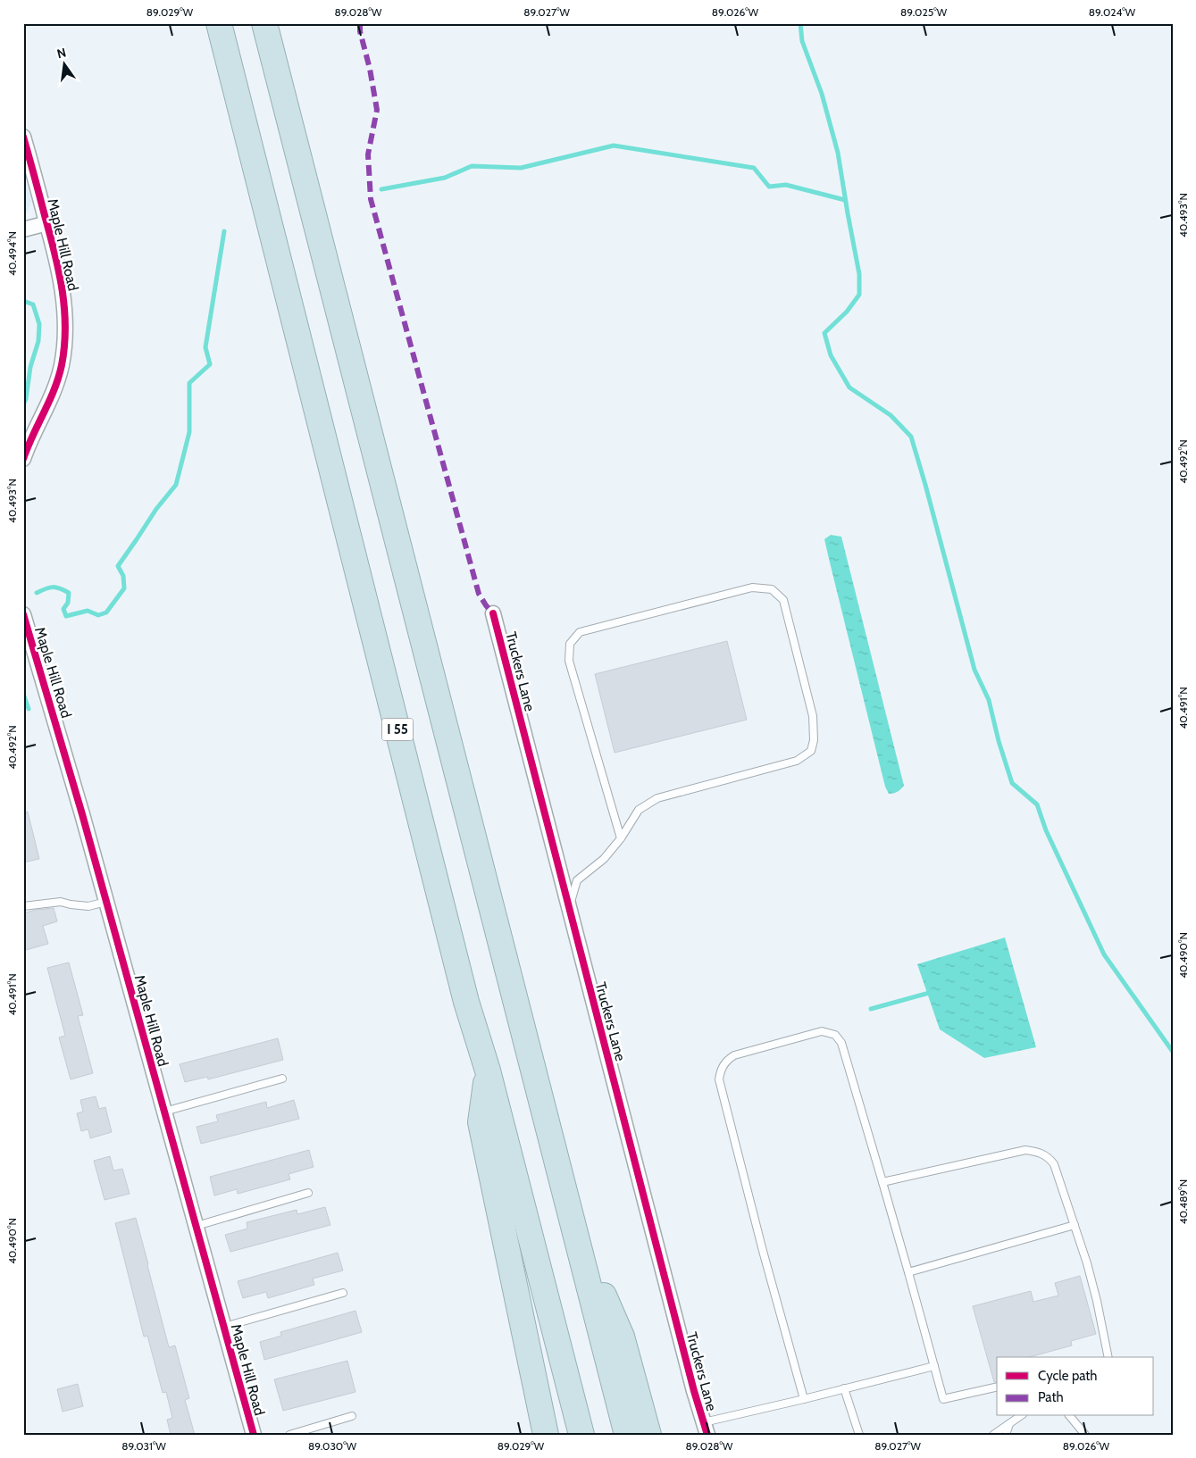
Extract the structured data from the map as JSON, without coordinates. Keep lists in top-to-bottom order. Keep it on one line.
{"streets":{"highway":["I 55"],"street":["Maple Hill Road","Truckers Lane"]},"legend":["Cycle path","Path"],"north":"top","coordinates":["89.029°W","89.028°W","89.027°W","89.026°W","89.025°W","89.024°W","40.493°N","40.494°N","40.492°N","40.491°N","40.490°N","40.489°N","89.031°W","89.030°W"]}
